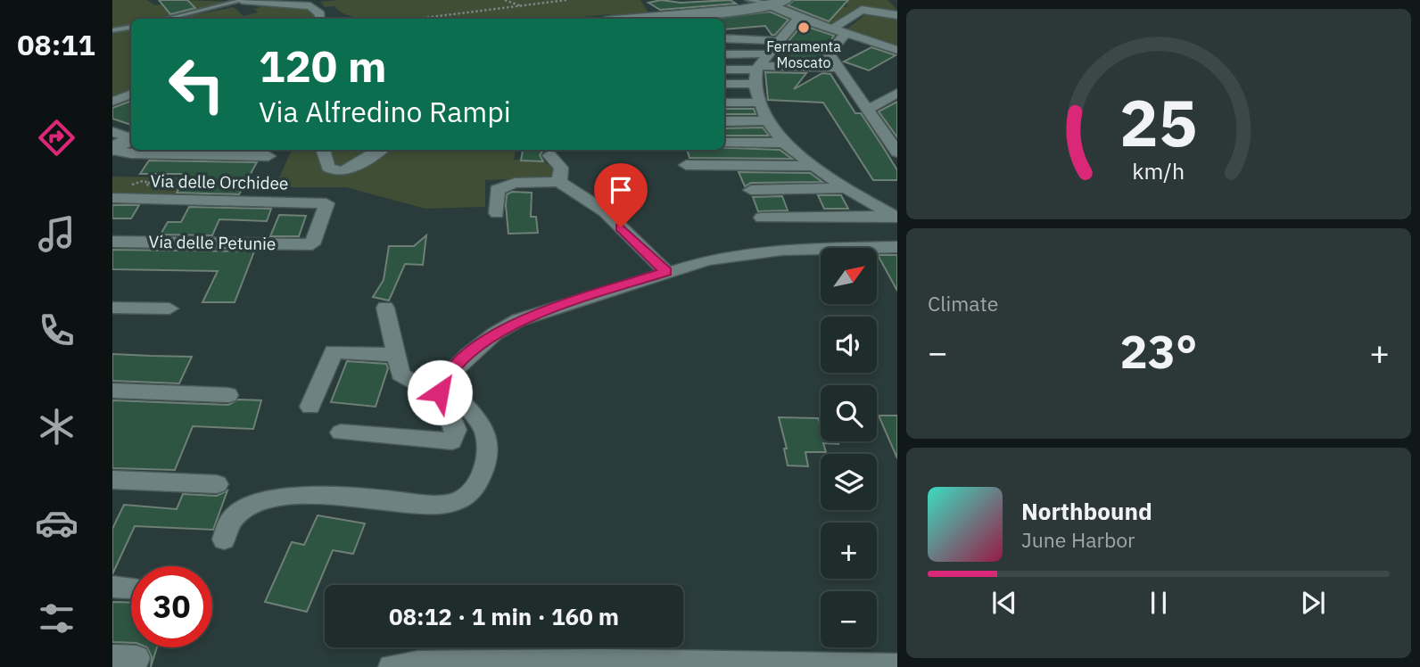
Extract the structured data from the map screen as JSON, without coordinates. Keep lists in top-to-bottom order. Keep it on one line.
{"streets":{"street":["Via delle Orchidee","Via delle Petunie"]},"crossings":[["Via delle Orchidee","Via delle Petunie"]],"places":["Ferramenta Moscato"],"north":"top right","page":{"tabs":"08:11","turn":["120 m","Via Alfredino Rampi"],"tile":"Climate","map_buttons":["+","−"],"heat":["−","23°","+"],"song":["Northbound","June Harbor"],"limit":"30","trip":"08:12 · 1 min · 160 m","gauge":["25","km/h"]}}
